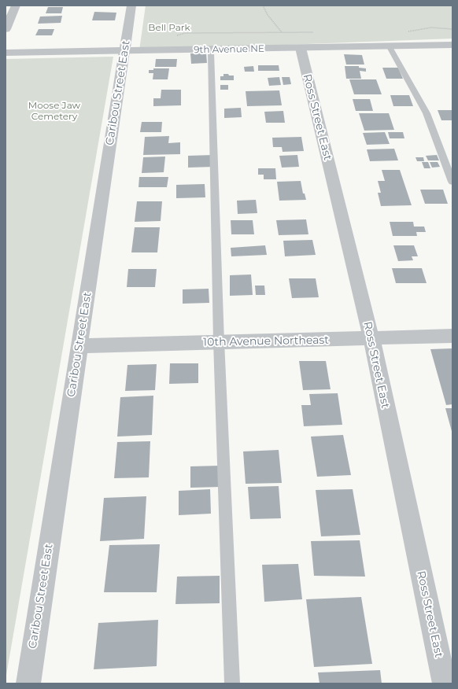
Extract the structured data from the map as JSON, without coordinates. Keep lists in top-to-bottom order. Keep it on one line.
{"streets":{"street":["9th Avenue NE","Caribou Street East","Ross Street East","10th Avenue Northeast"]},"crossings":[["9th Avenue NE","Caribou Street East"],["9th Avenue NE","Ross Street East"],["Caribou Street East","10th Avenue Northeast"],["Ross Street East","10th Avenue Northeast"]],"parks":["Bell Park","Moose Jaw Cemetery"]}
